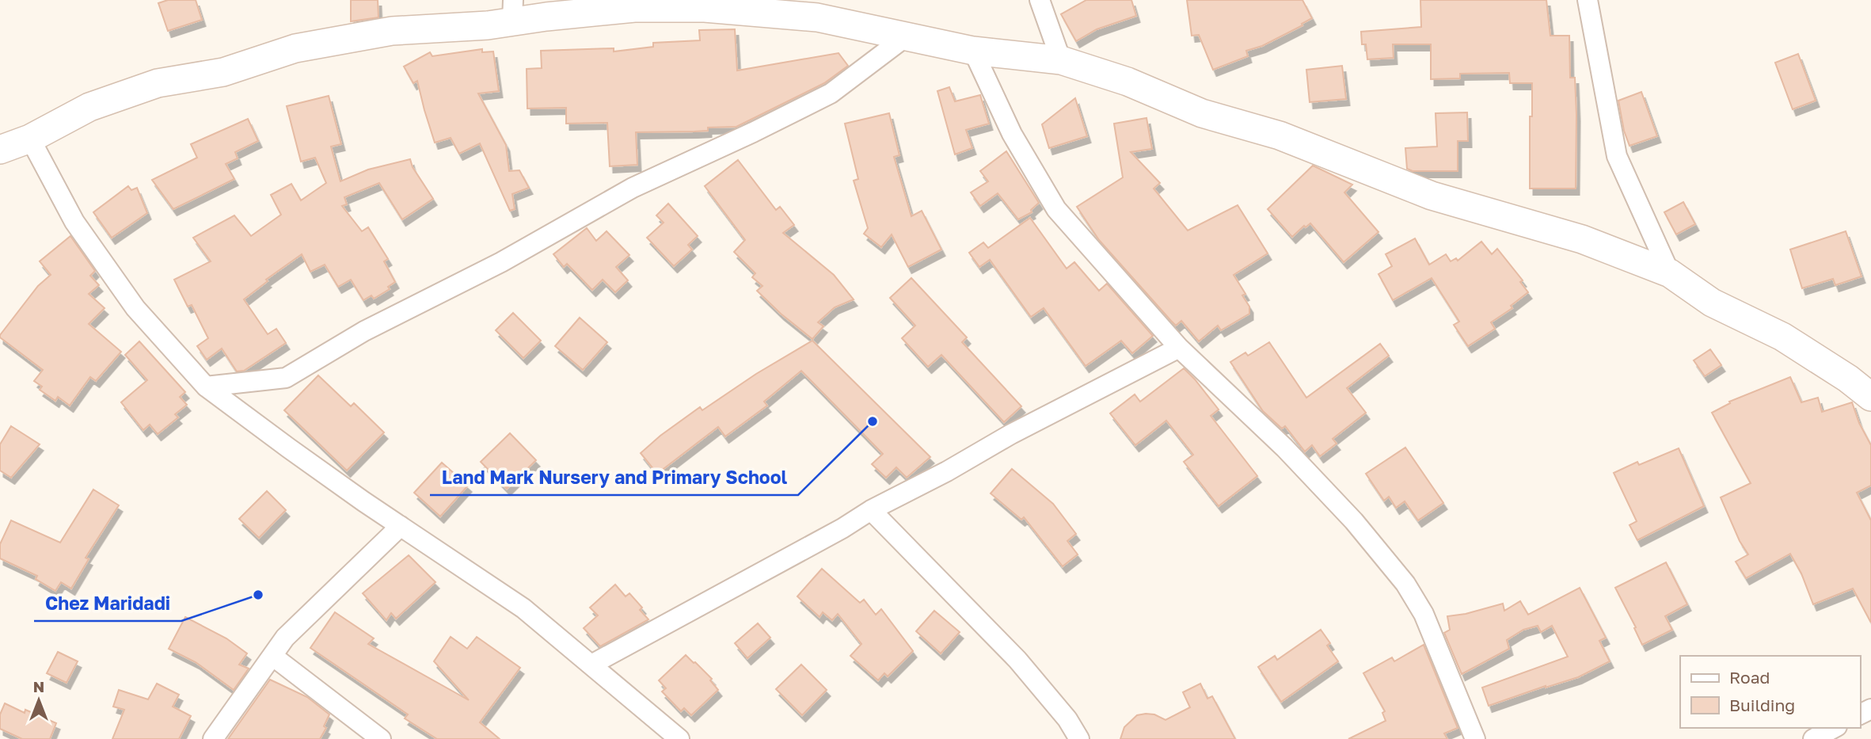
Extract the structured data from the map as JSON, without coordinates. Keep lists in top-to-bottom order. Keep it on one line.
{"places":["Land Mark Nursery and Primary School","Chez Maridadi"],"legend":["Road","Building"],"north":"top"}
